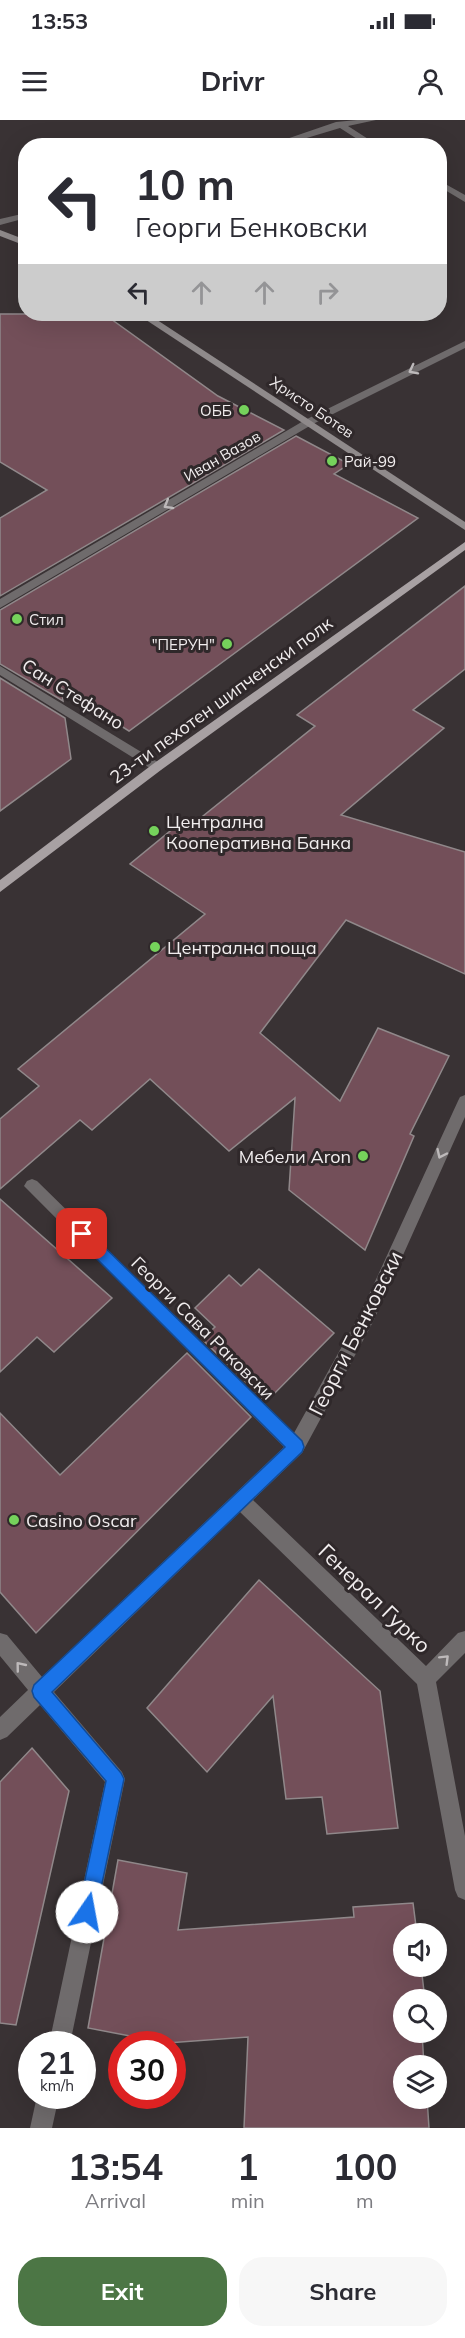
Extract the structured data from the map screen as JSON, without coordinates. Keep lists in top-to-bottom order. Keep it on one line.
{"streets":{"main road":["Христо Ботев","23-ти пехотен шипченски полк"],"street":["Иван Вазов","Сан Стефано","Георги Сава Раковски","Георги Бенковски","Генерал Гурко"]},"crossings":[["Христо Ботев","Иван Вазов"],["Сан Стефано","23-ти пехотен шипченски полк"],["Георги Сава Раковски","Георги Бенковски"],["Георги Бенковски","Генерал Гурко"]],"one_way":["Иван Вазов","Георги Бенковски"],"places":["ОББ","Рай-99","Стил","\"ПЕРУН\"","Централна Кооперативна Банка","Централна поща","Мебели Aron","Casino Oscar"],"page":{"status":"13:53","header":"Drivr","turn":["10 m","Георги Бенковски"],"speed":"21 km/h","limit":"30","eta":["13:54","Arrival","1","min","100","m"],"buttons":["Exit","Share"]}}
